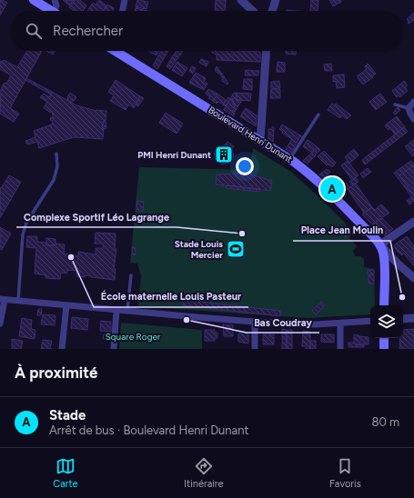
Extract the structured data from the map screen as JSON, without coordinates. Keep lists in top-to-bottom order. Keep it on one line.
{"streets":{"main road":["Boulevard Henri Dunant"]},"parks":["Square Roger"],"places":{"building":["PMI Henri Dunant"],"other":["Complexe Sportif Léo Lagrange","École maternelle Louis Pasteur","Place Jean Moulin","Bas Coudray"],"sports":["Stade Louis Mercier"]},"page":{"search":"Rechercher","pins":"A","heading":"À proximité","list":[{"mark":"A","name":"Stade","note":"Arrêt de bus · Boulevard Henri Dunant","value":"80 m"}],"nav":["Carte","Itinéraire","Favoris"]}}
